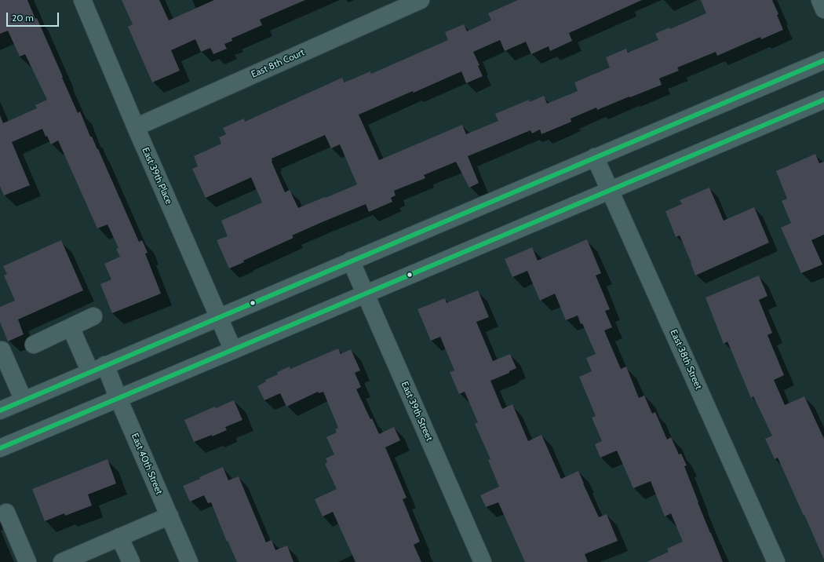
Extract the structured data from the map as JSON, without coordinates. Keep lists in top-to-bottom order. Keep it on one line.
{"streets":{"street":["East 8th Court","East 39th Place","East 38th Street","East 39th Street","East 40th Street"]},"crossings":[["East 8th Court","East 39th Place"]],"scale_bar":"20 m"}
